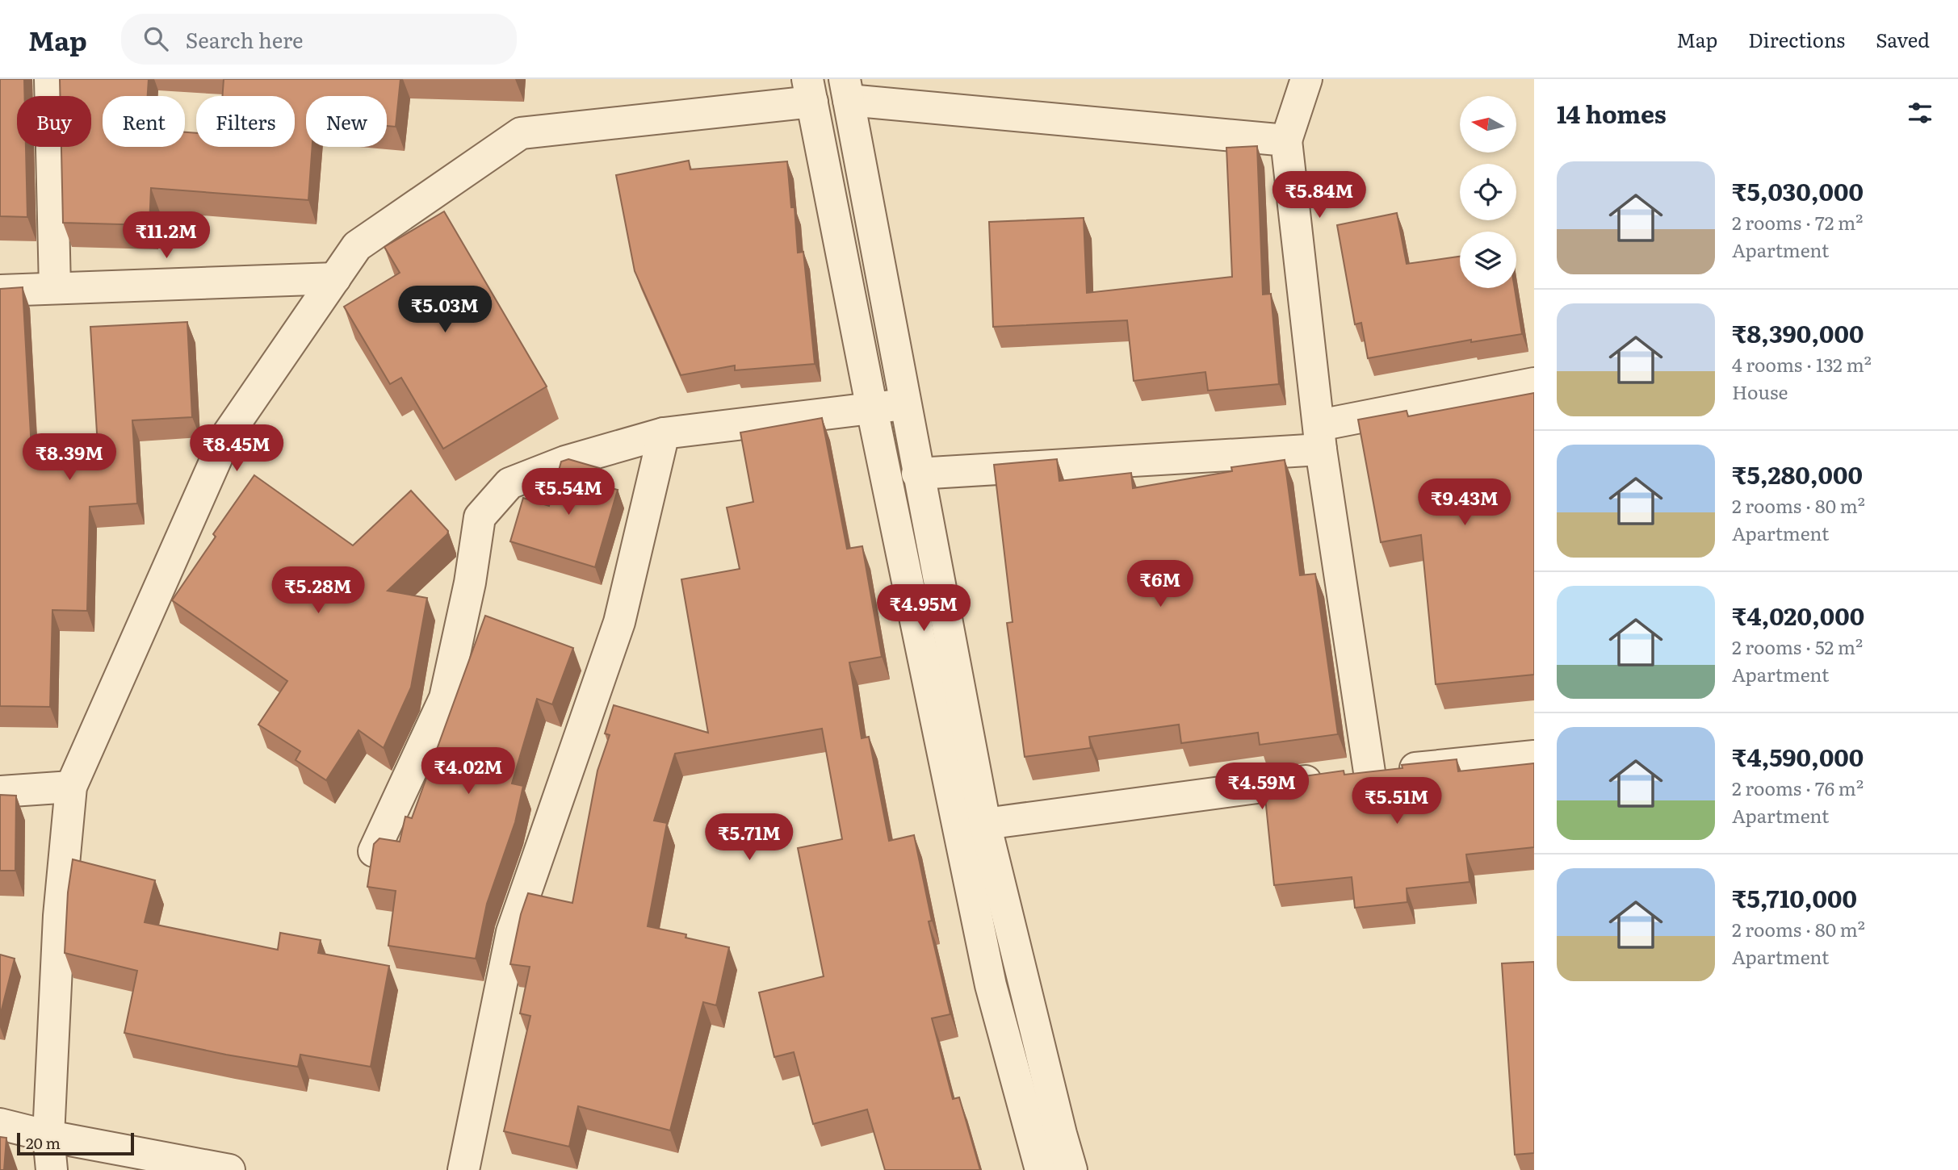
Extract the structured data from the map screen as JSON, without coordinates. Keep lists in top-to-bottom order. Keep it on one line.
{"scale_bar":"20 m","north":"left","page":{"header":"Map","search":"Search here","nav":["Map","Directions","Saved"],"heading":"14 homes","chip":["Buy","Rent","Filters","New"],"list":[{"name":"₹5,030,000","note":"2 rooms · 72 m² · Apartment"},{"name":"₹8,390,000","note":"4 rooms · 132 m² · House"},{"name":"₹5,280,000","note":"2 rooms · 80 m² · Apartment"},{"name":"₹4,020,000","note":"2 rooms · 52 m² · Apartment"},{"name":"₹4,590,000","note":"2 rooms · 76 m² · Apartment"},{"name":"₹5,710,000","note":"2 rooms · 80 m² · Apartment"}],"price":["₹5.84M","₹11.2M","₹5.03M","₹8.45M","₹8.39M","₹5.54M","₹9.43M","₹6M","₹5.28M","₹4.95M","₹4.02M","₹4.59M","₹5.51M","₹5.71M"],"scale":"20 m"}}
